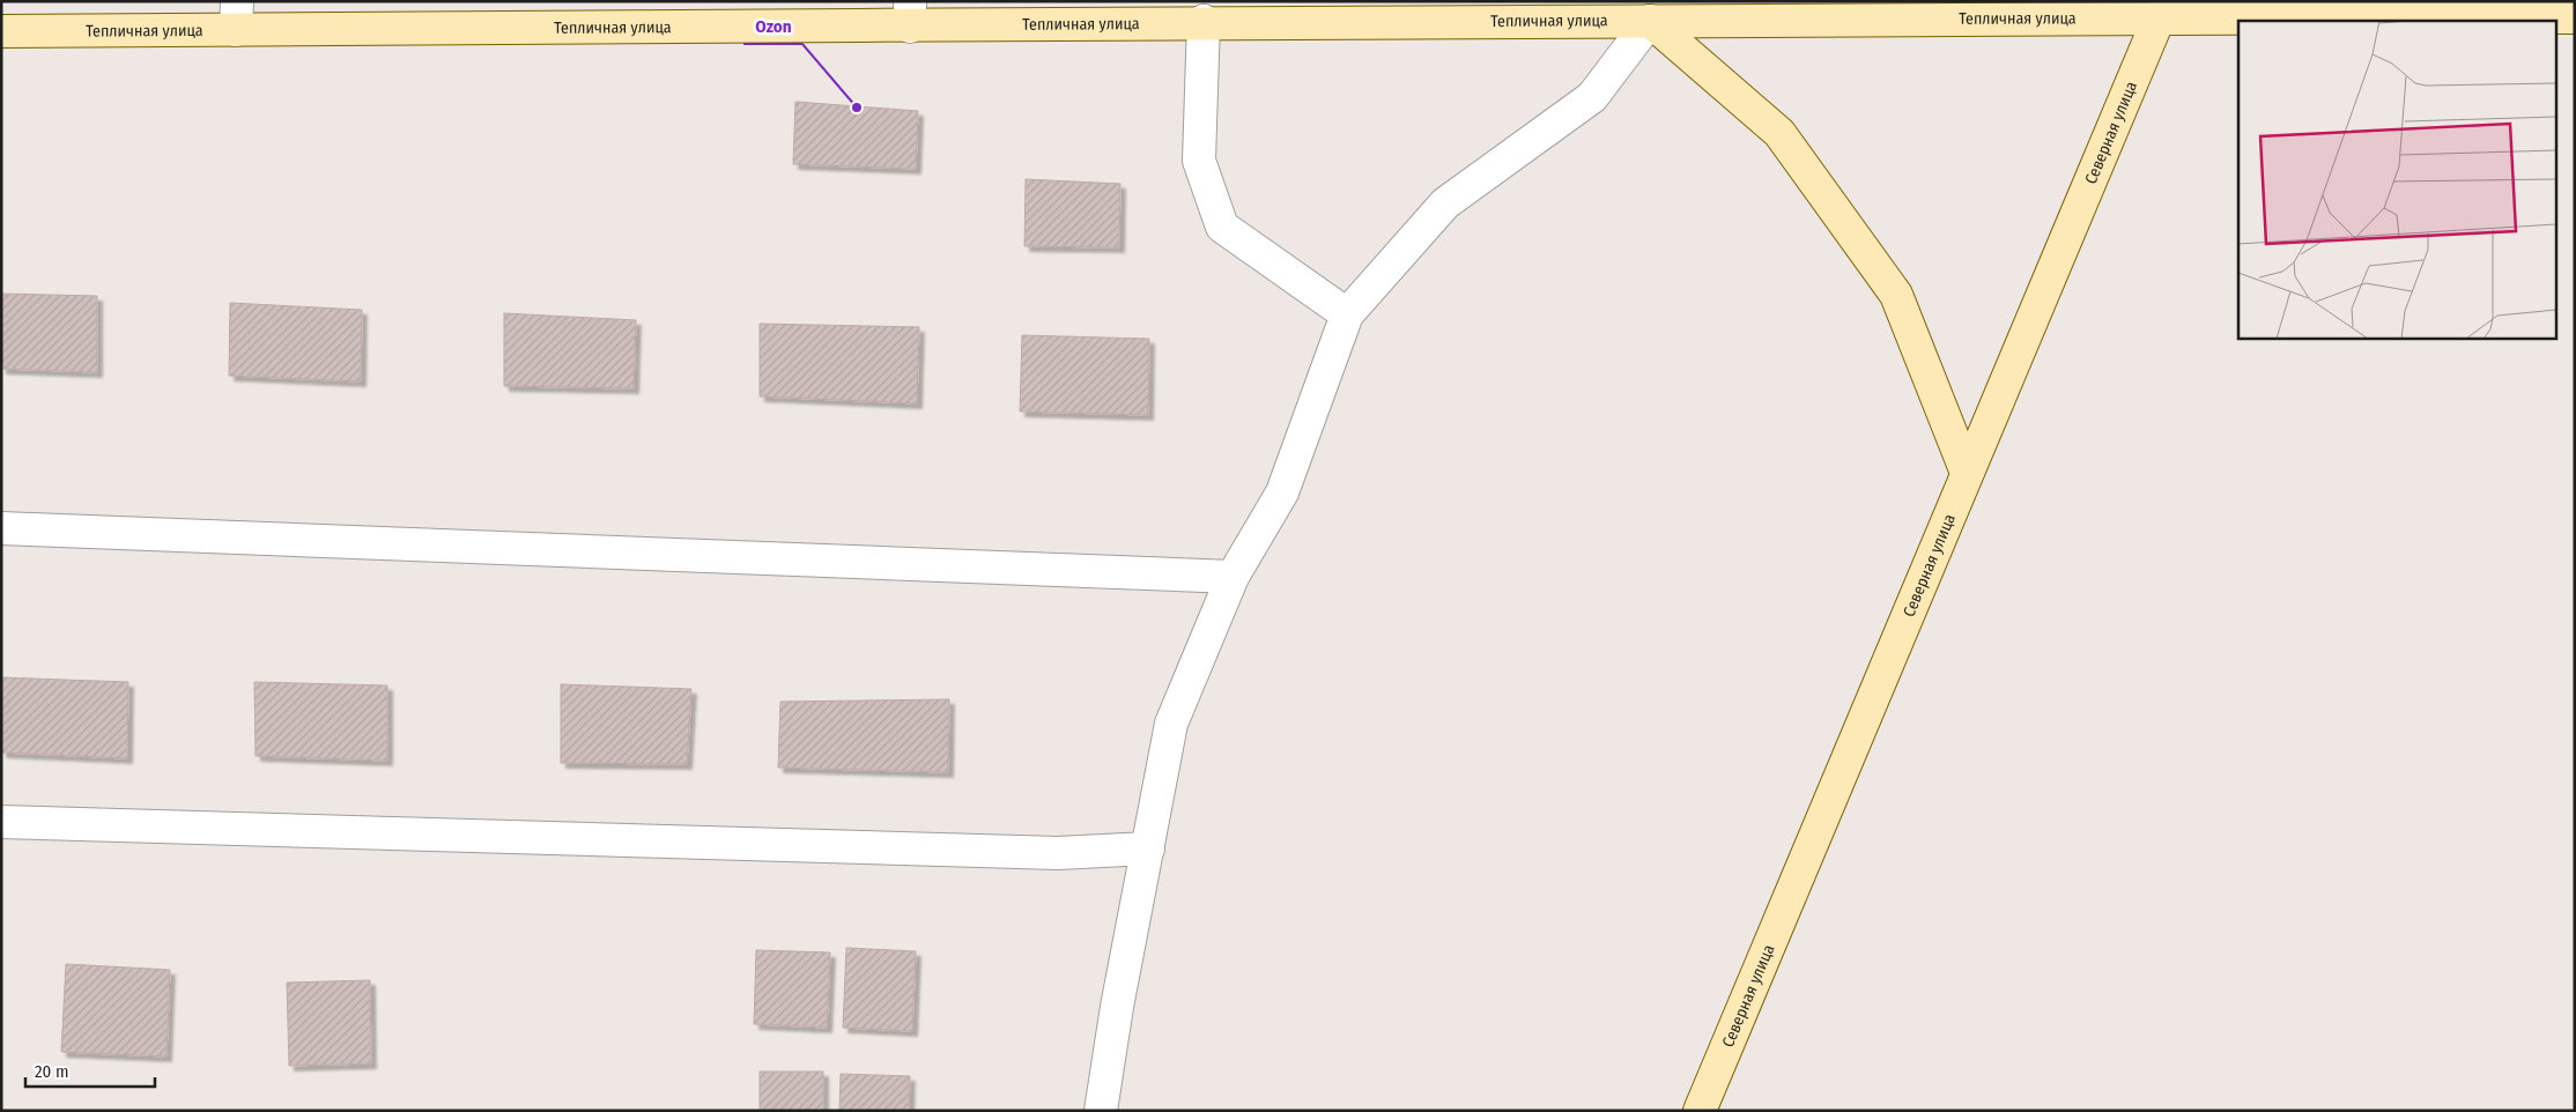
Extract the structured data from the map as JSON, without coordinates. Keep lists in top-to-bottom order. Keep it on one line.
{"streets":{"main road":["Тепличная улица","Северная улица"]},"crossings":[["Тепличная улица","Северная улица"]],"places":["Ozon"],"scale_bar":"20 m"}
